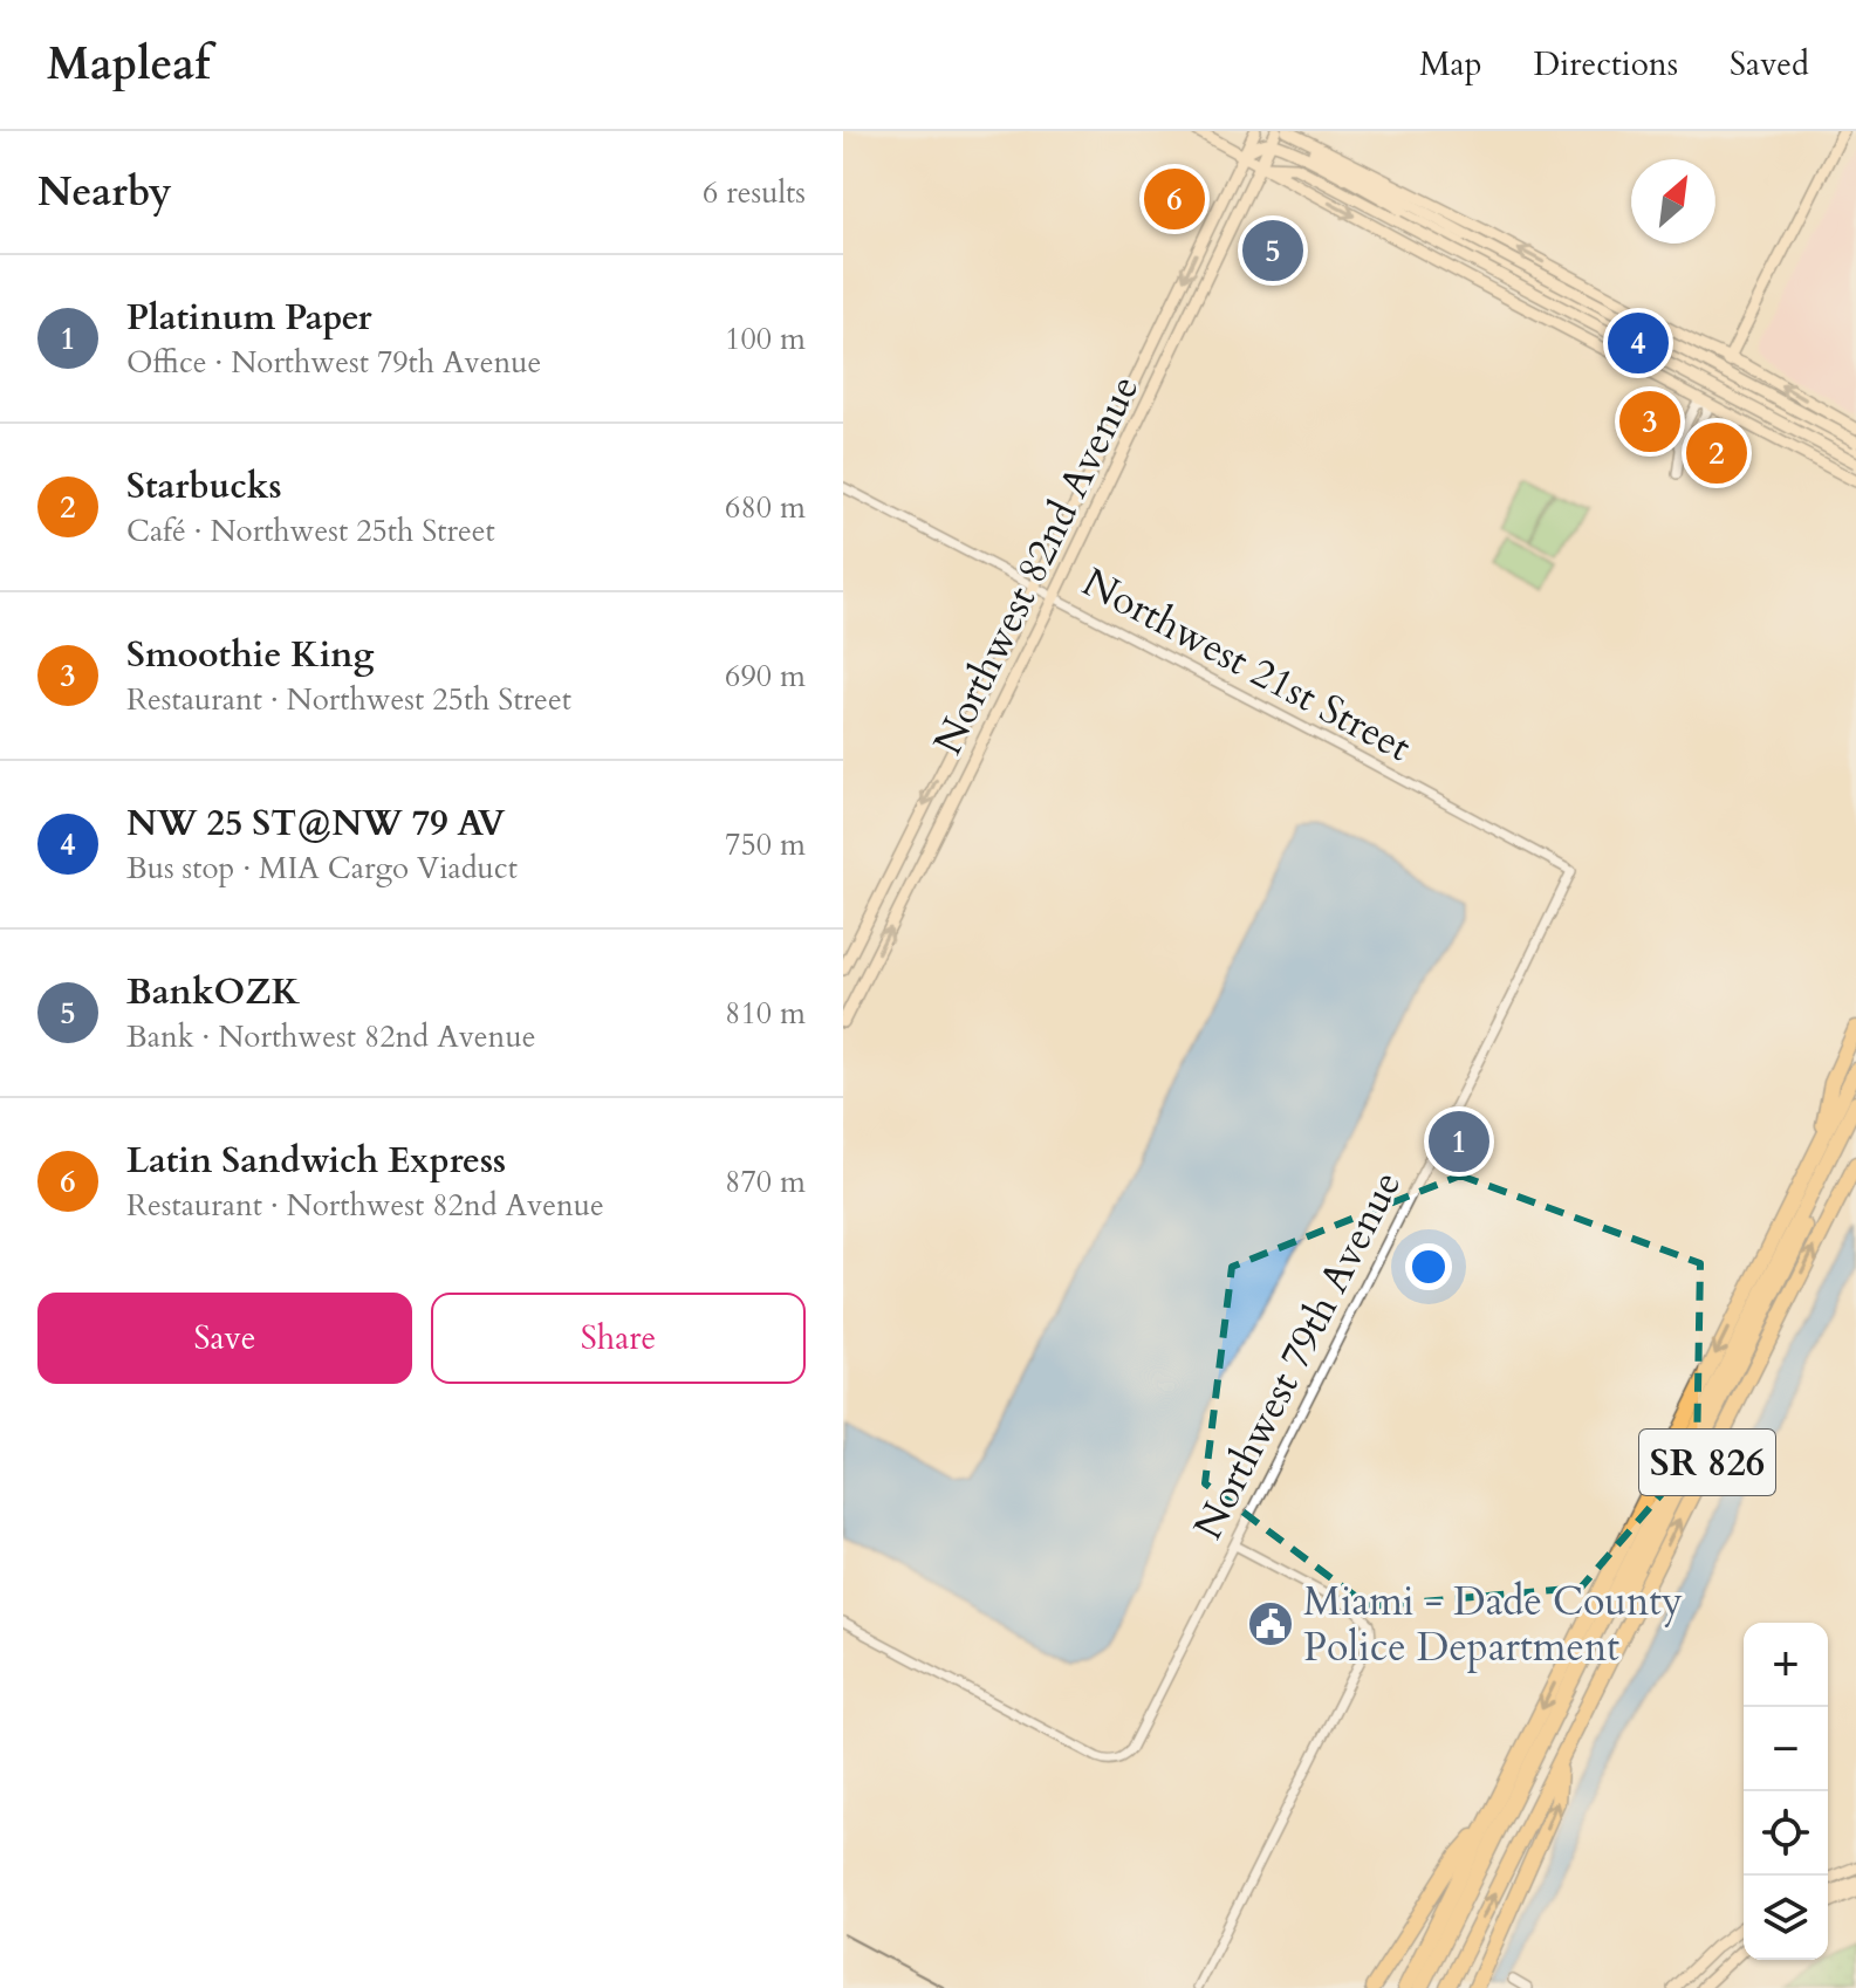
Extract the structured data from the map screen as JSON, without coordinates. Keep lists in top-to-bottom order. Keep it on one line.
{"streets":{"highway":["SR 826"],"main road":["Northwest 82nd Avenue"],"street":["Northwest 21st Street","Northwest 79th Avenue"]},"crossings":[["Northwest 82nd Avenue","Northwest 21st Street"],["Northwest 21st Street","Northwest 79th Avenue"]],"places":{"public building":["Miami - Dade County Police Department"]},"north":"top right","page":{"header":"Mapleaf","nav":["Map","Directions","Saved"],"heading":["Nearby","6 results"],"pins":["6","5","4","3","2","1"],"list":[{"mark":"1","name":"Platinum Paper","note":"Office · Northwest 79th Avenue","value":"100 m"},{"mark":"2","name":"Starbucks","note":"Café · Northwest 25th Street","value":"680 m"},{"mark":"3","name":"Smoothie King","note":"Restaurant · Northwest 25th Street","value":"690 m"},{"mark":"4","name":"NW 25 ST@NW 79 AV","note":"Bus stop · MIA Cargo Viaduct","value":"750 m"},{"mark":"5","name":"BankOZK","note":"Bank · Northwest 82nd Avenue","value":"810 m"},{"mark":"6","name":"Latin Sandwich Express","note":"Restaurant · Northwest 82nd Avenue","value":"870 m"}],"buttons":["Save","Share"],"map_buttons":["+","−"]}}
